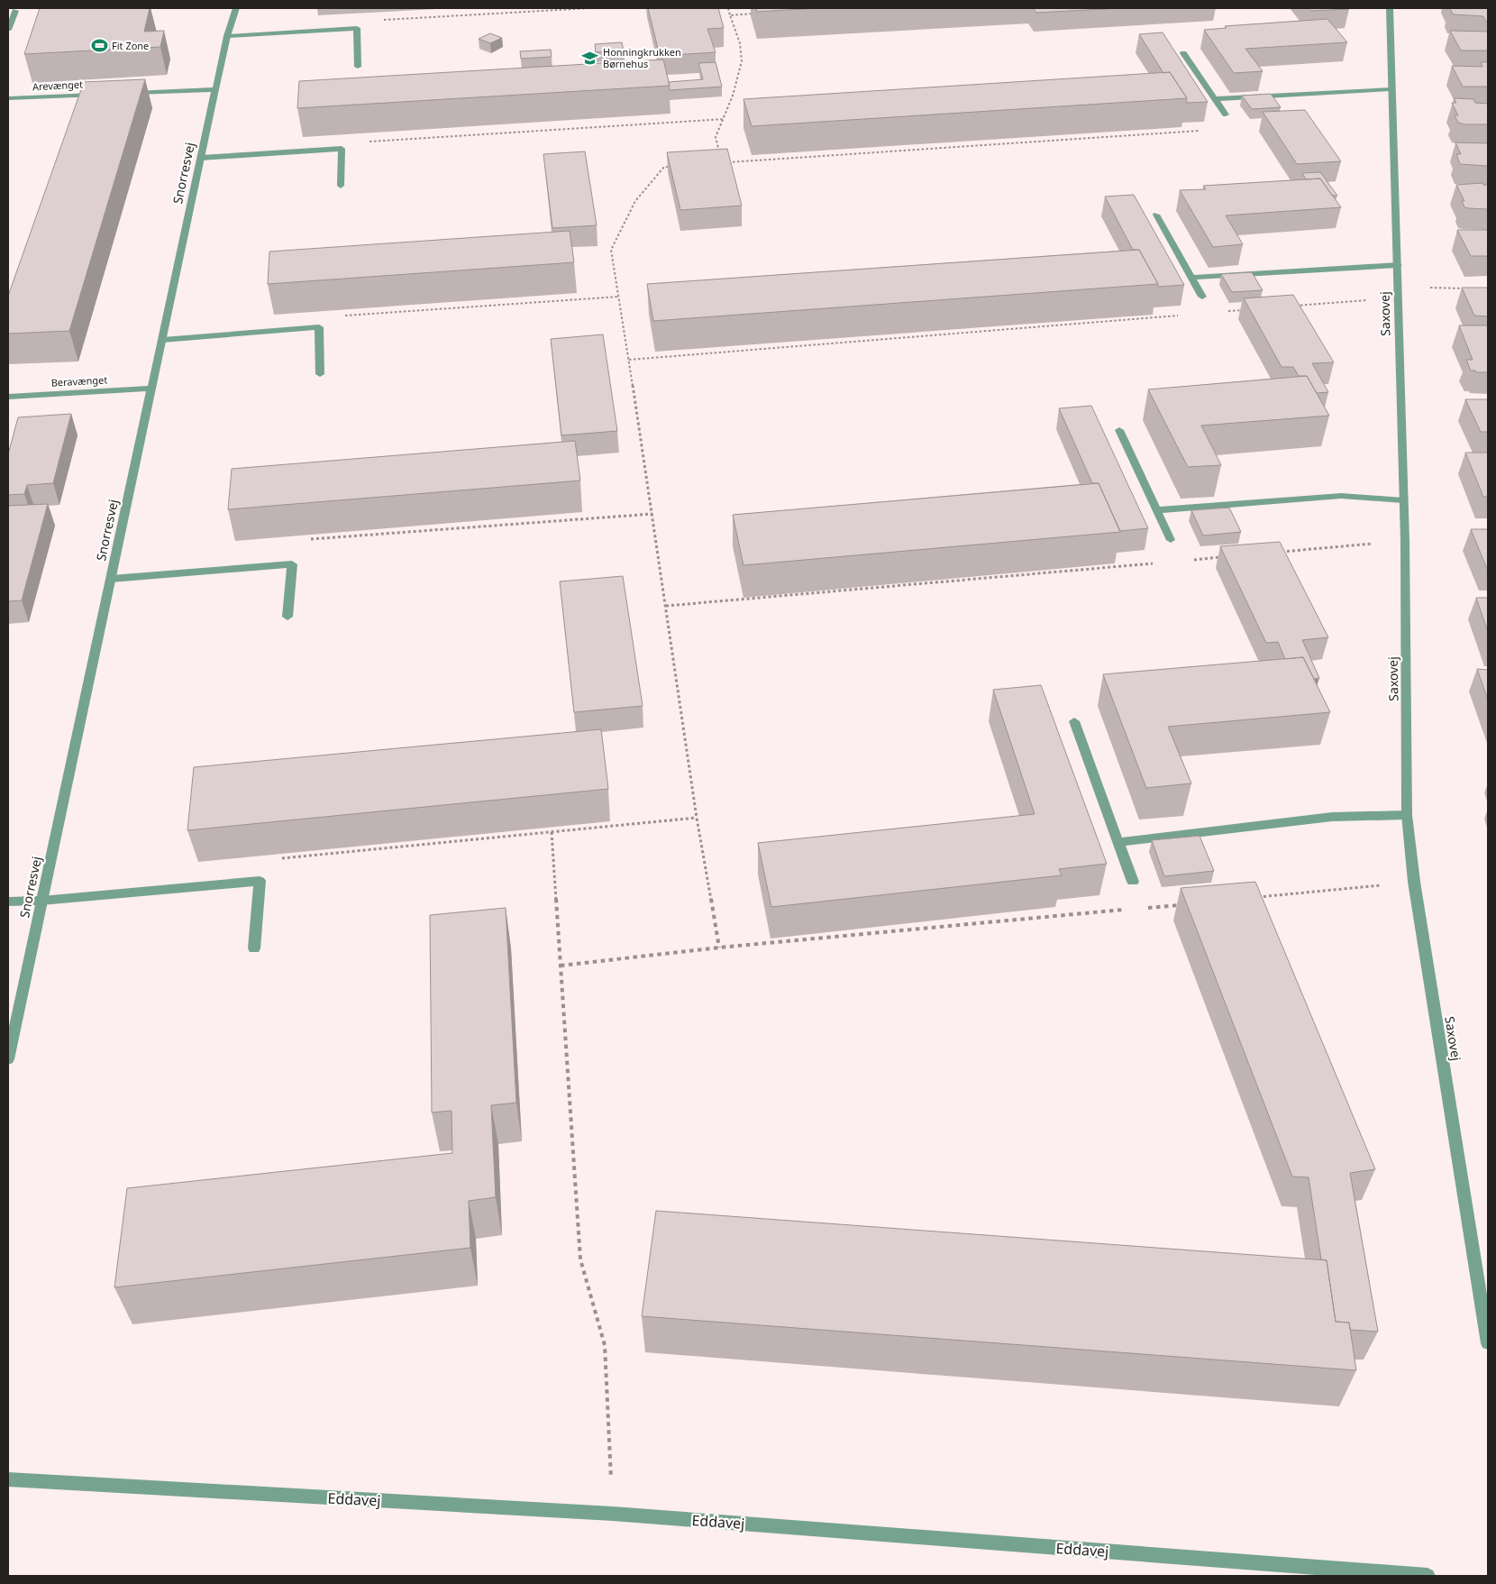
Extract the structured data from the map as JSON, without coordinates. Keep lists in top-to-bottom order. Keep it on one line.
{"streets":{"street":["Arevænget","Snorresvej","Saxovej","Beravænget","Eddavej"]},"crossings":[["Snorresvej","Beravænget"]],"places":{"sports":["Fit Zone"],"school or university":["Honningkrukken Børnehus"]}}
